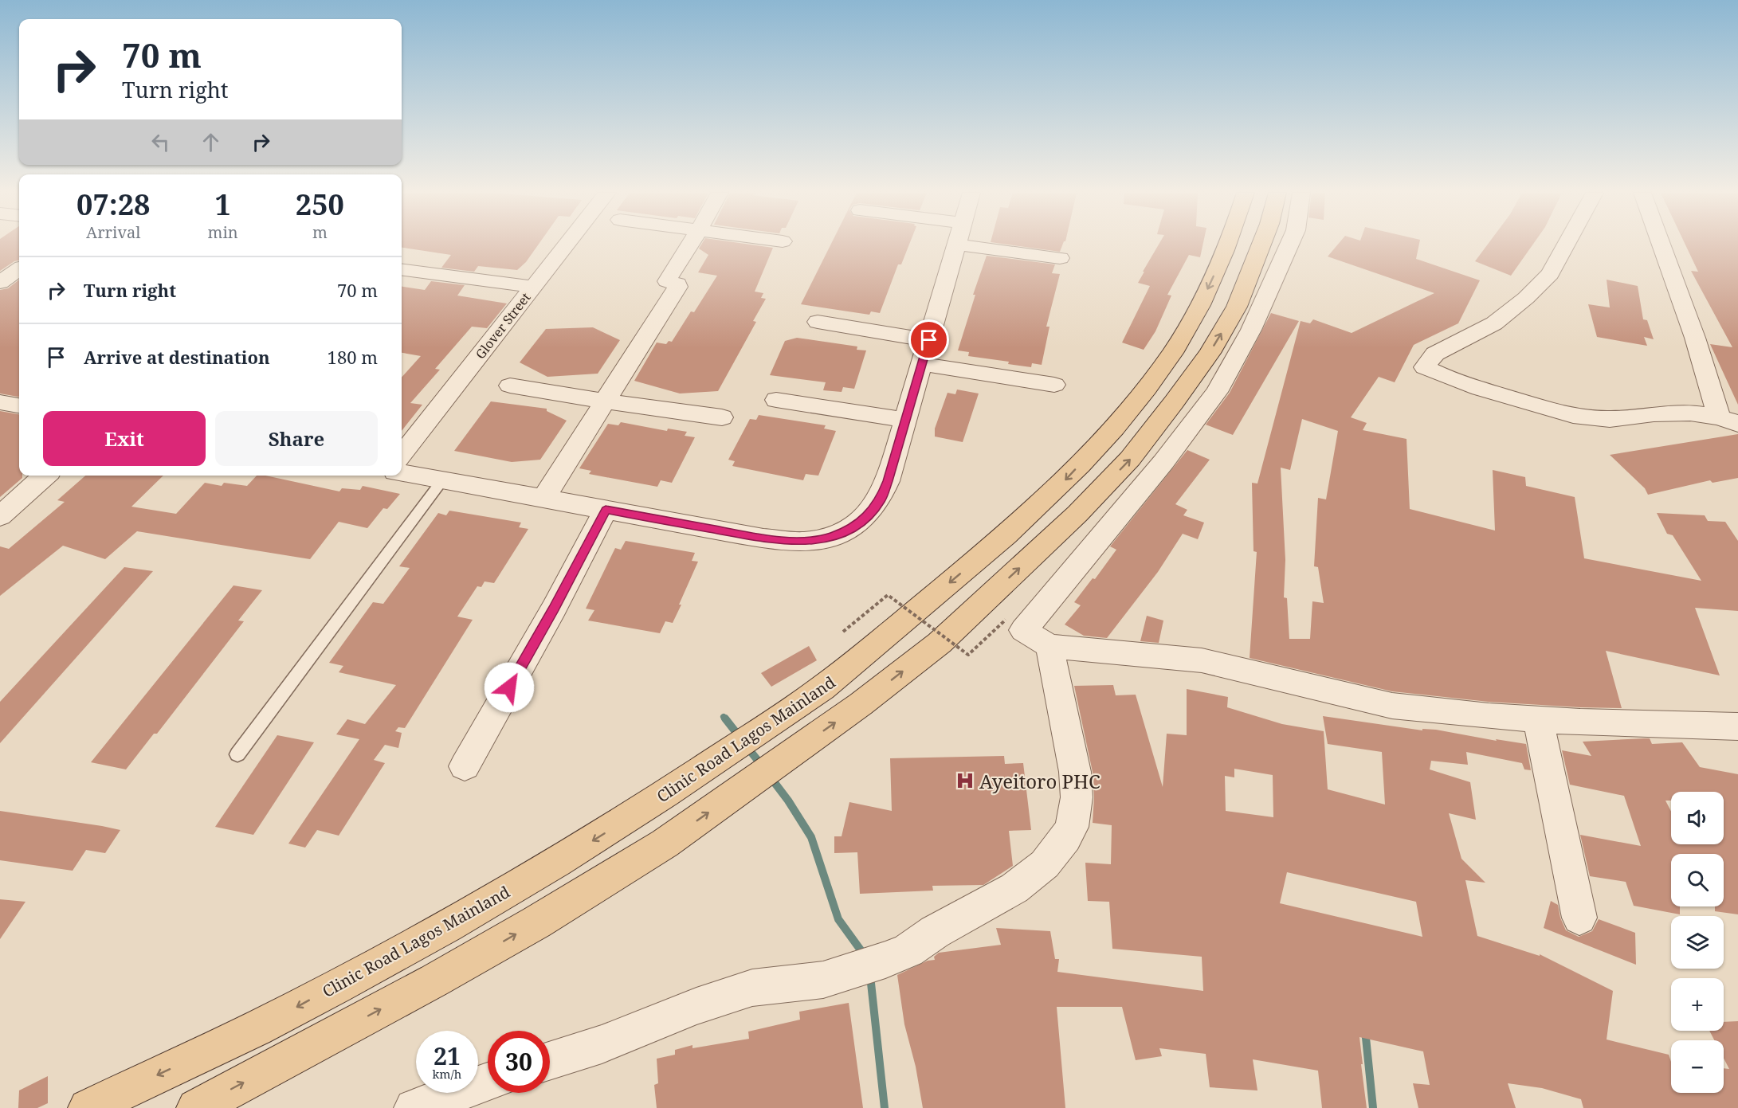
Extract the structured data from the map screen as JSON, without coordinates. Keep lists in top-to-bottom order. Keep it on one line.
{"streets":{"main road":["Clinic Road Lagos Mainland"],"street":["Glover Street"]},"places":{"hospital":["Ayeitoro PHC"]},"page":{"turn":["70 m","Turn right"],"eta":["07:28","Arrival","1","min","250","m"],"list":[{"name":"Turn right","value":"70 m"},{"name":"Arrive at destination","value":"180 m"}],"buttons":["Exit","Share"],"map_buttons":["+","−"],"speed":"21 km/h","limit":"30"}}
